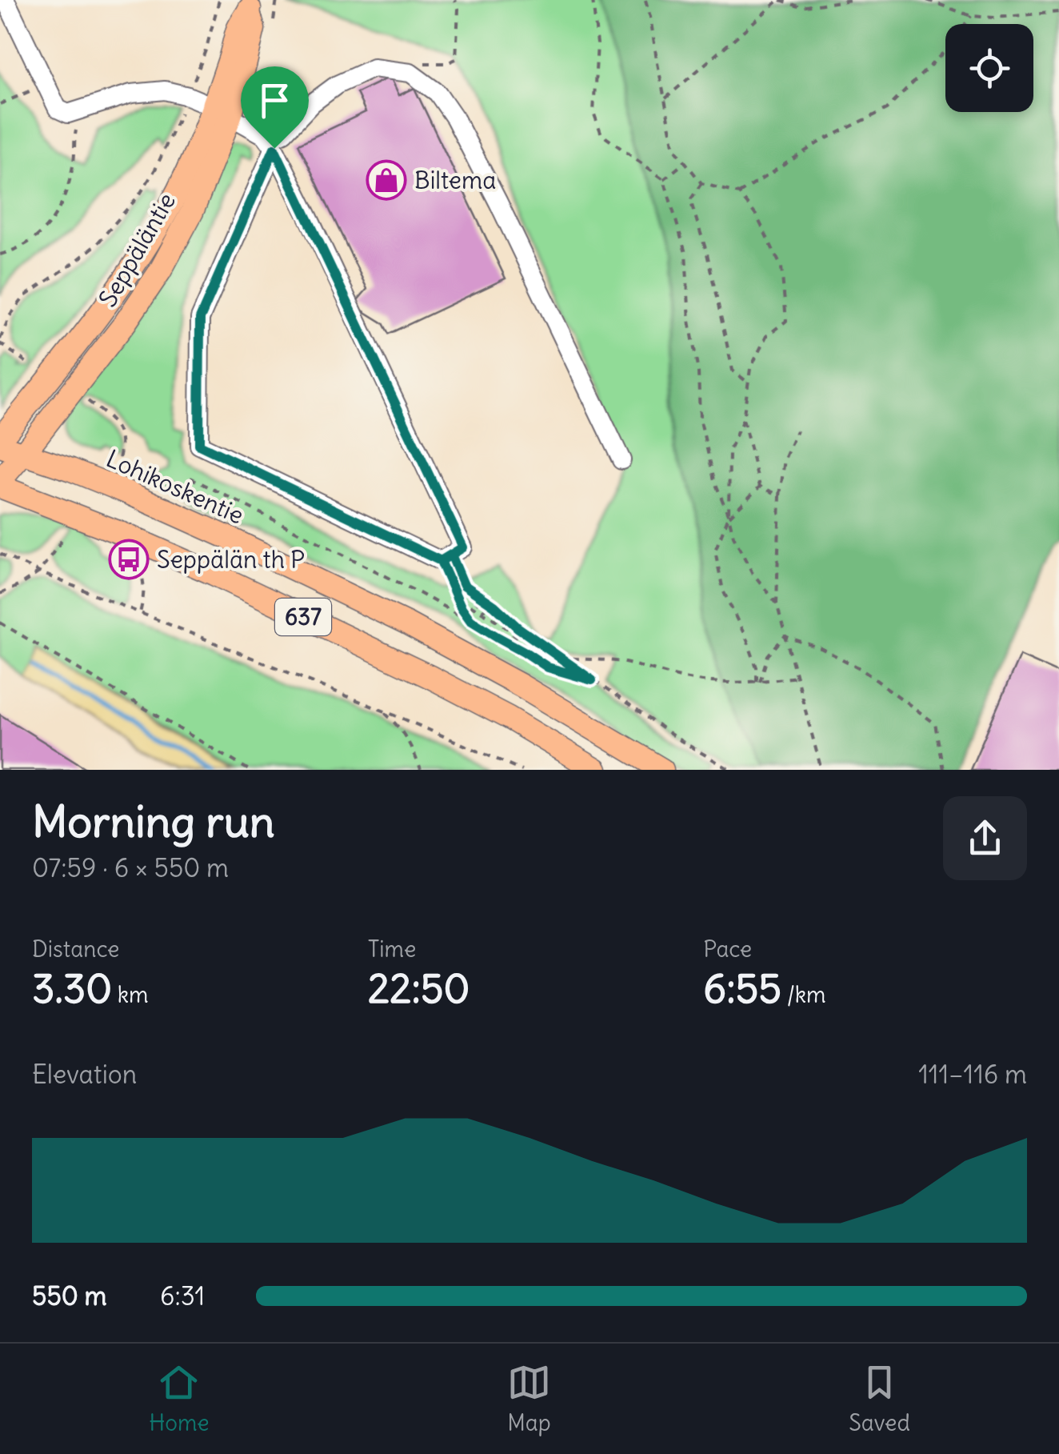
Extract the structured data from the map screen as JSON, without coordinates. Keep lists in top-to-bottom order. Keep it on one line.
{"streets":{"main road":["Seppäläntie","Lohikoskentie","637"]},"crossings":[["Seppäläntie","Lohikoskentie"],["Seppäläntie","637"]],"places":{"shop":["Biltema"],"bus stop":["Seppälän th P"]},"page":{"heading":["Morning run","07:59 · 6 × 550 m"],"stats":[["Distance","3.30 km"],["Time","22:50"],["Pace","6:55 /km"]],"chart":["Elevation","111–116 m"],"list":[{"name":"550 m","note":"6:31"}],"tabs":["Home","Map","Saved"]}}
